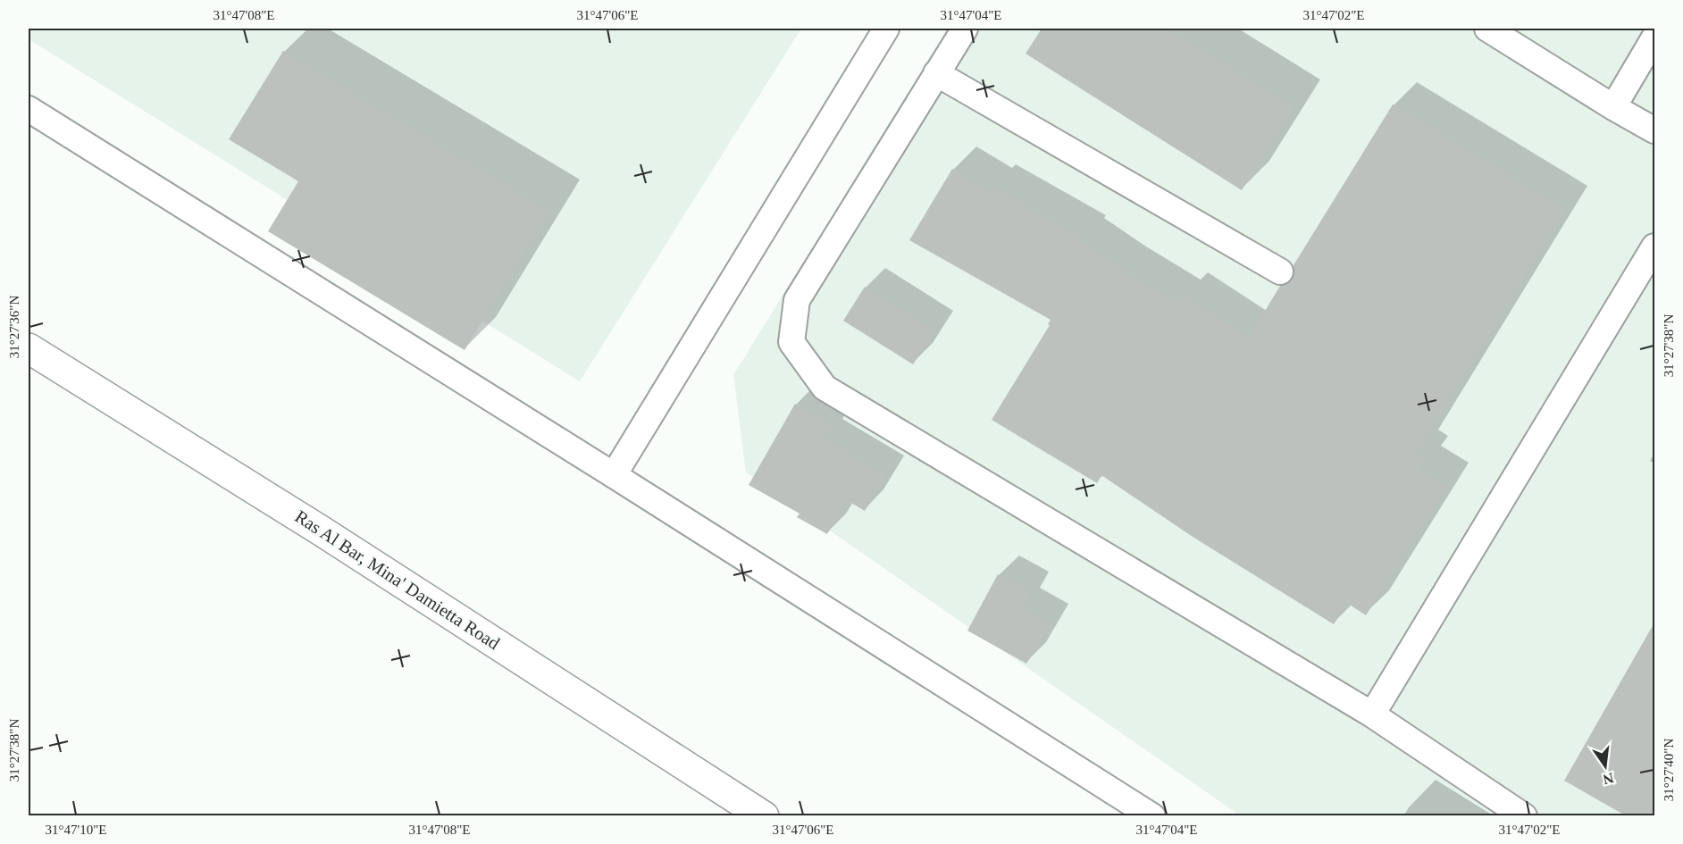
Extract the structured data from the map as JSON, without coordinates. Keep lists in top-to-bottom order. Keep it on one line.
{"streets":{"street":["Ras Al Bar, Mina' Damietta Road"]},"north":"bottom","coordinates":["31°47'08\"E","31°47'06\"E","31°47'04\"E","31°47'02\"E","31°27'36\"N","31°27'38\"N","31°27'40\"N","31°47'10\"E"]}
